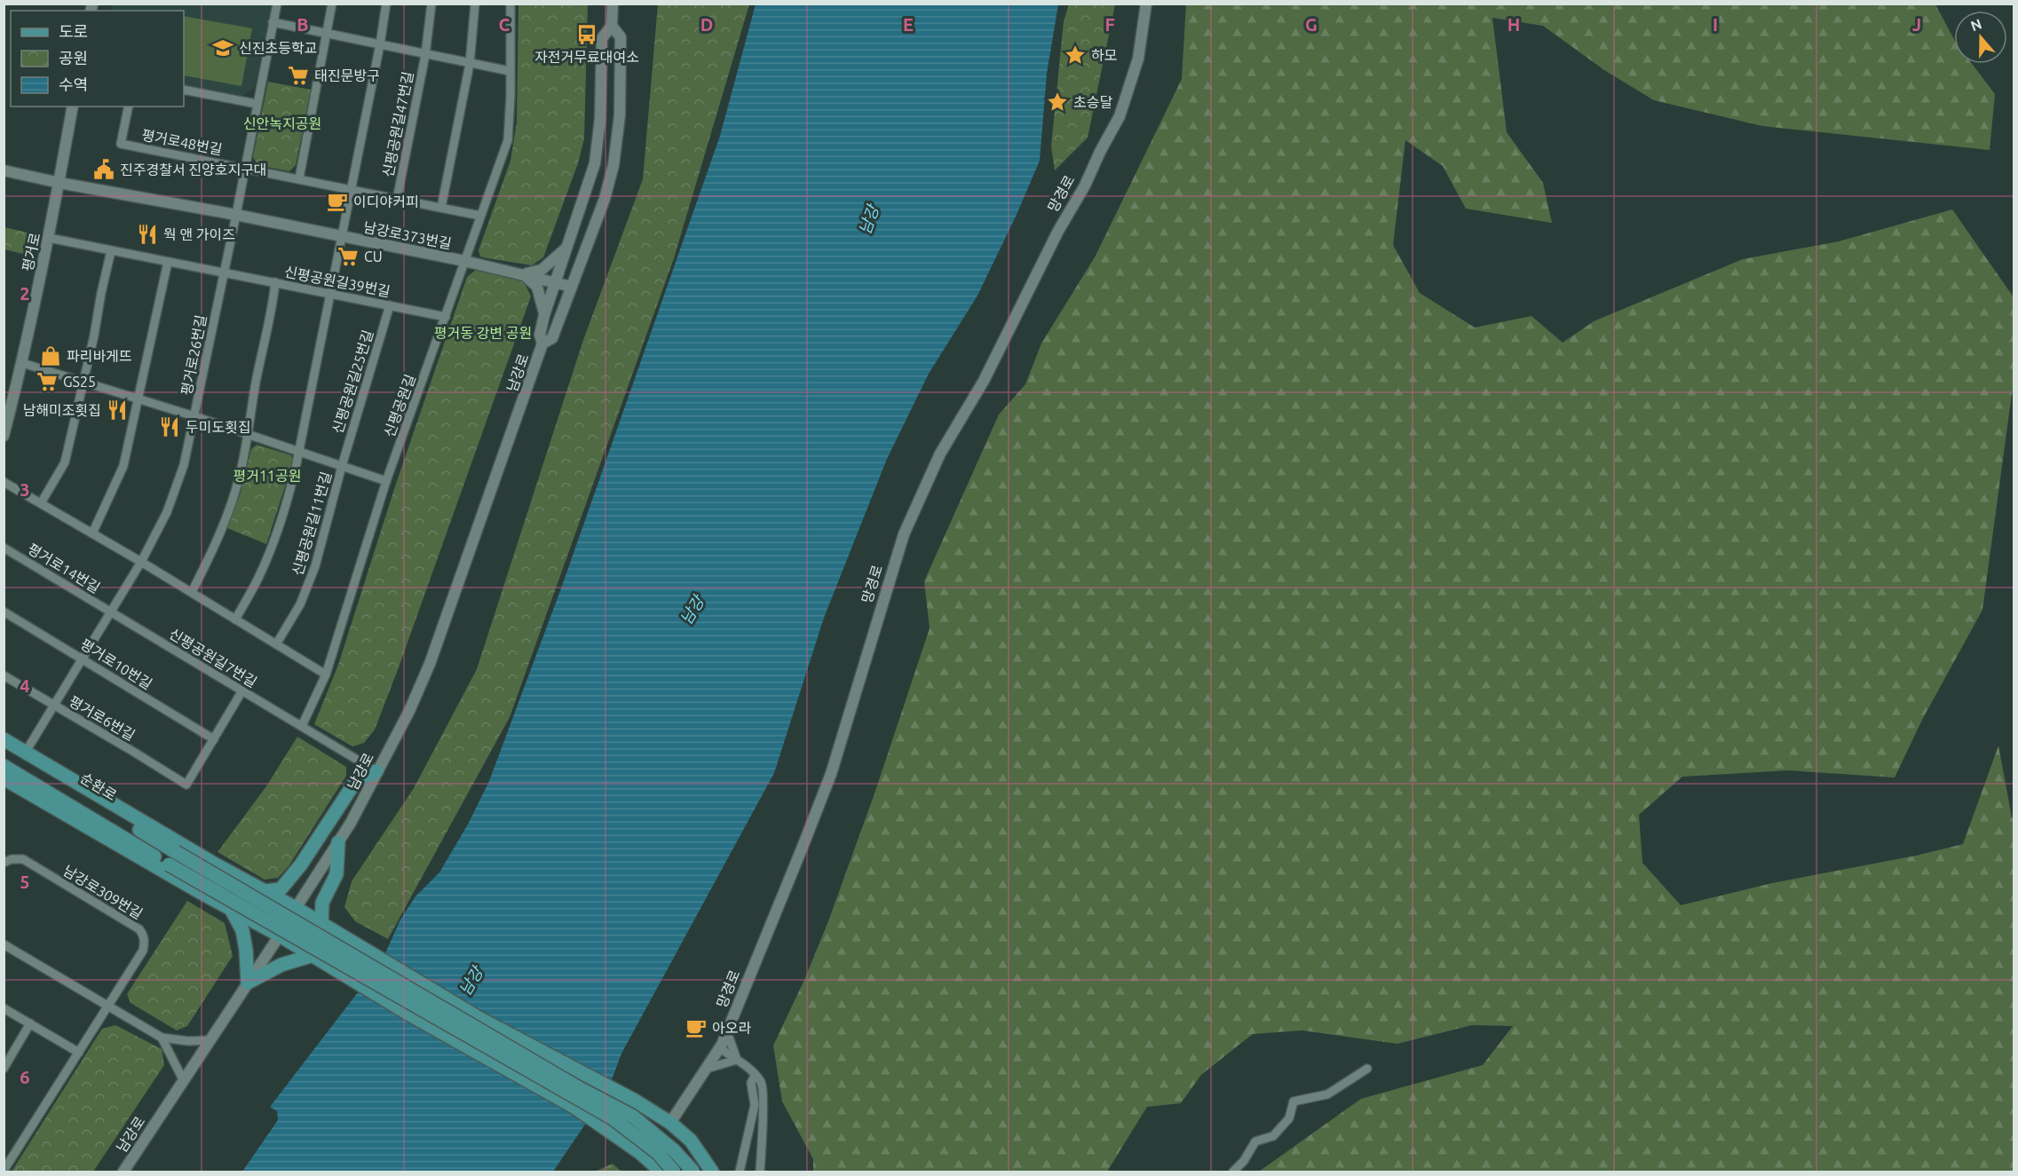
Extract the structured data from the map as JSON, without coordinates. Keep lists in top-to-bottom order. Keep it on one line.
{"streets":{"main road":["순환로"],"street":["신평공원길47번길","평거로48번길","망경로","남강로373번길","평거로","신평공원길39번길","평거로26번길","남강로","신평공원길25번길","신평공원길","신평공원길11번길","평거로14번길","신평공원길7번길","평거로10번길","평거로6번길","남강로309번길"]},"crossings":[["신평공원길47번길","평거로48번길"],["신평공원길47번길","평거로26번길"],["신평공원길47번길","신평공원길"],["평거로48번길","평거로26번길"],["남강로373번길","평거로"],["남강로373번길","평거로26번길"],["남강로373번길","남강로"],["남강로373번길","신평공원길"],["평거로","신평공원길39번길"],["평거로","평거로26번길"],["신평공원길39번길","평거로26번길"],["신평공원길39번길","신평공원길25번길"],["신평공원길39번길","신평공원길"],["신평공원길25번길","신평공원길11번길"],["신평공원길","신평공원길7번길"],["평거로14번길","신평공원길7번길"],["평거로10번길","평거로6번길"]],"water":["남강"],"parks":["신안녹지공원","평거동 강변 공원","평거11공원"],"places":{"bus stop":["자전거무료대여소"],"school or university":["신진초등학교"],"place":["하모","초승달"],"supermarket":["태진문방구","CU","GS25"],"public building":["진주경찰서 진양호지구대"],"cafe":["이디야커피","아오라"],"restaurant":["웍 앤 가이즈","남해미조횟집","두미도횟집"],"shop":["파리바게뜨"]},"legend":["도로","공원","수역"],"north":"top","grid":{"columns":["B","C","D","E","F","G","H","I","J"],"rows":["2","3","4","5","6"]}}
